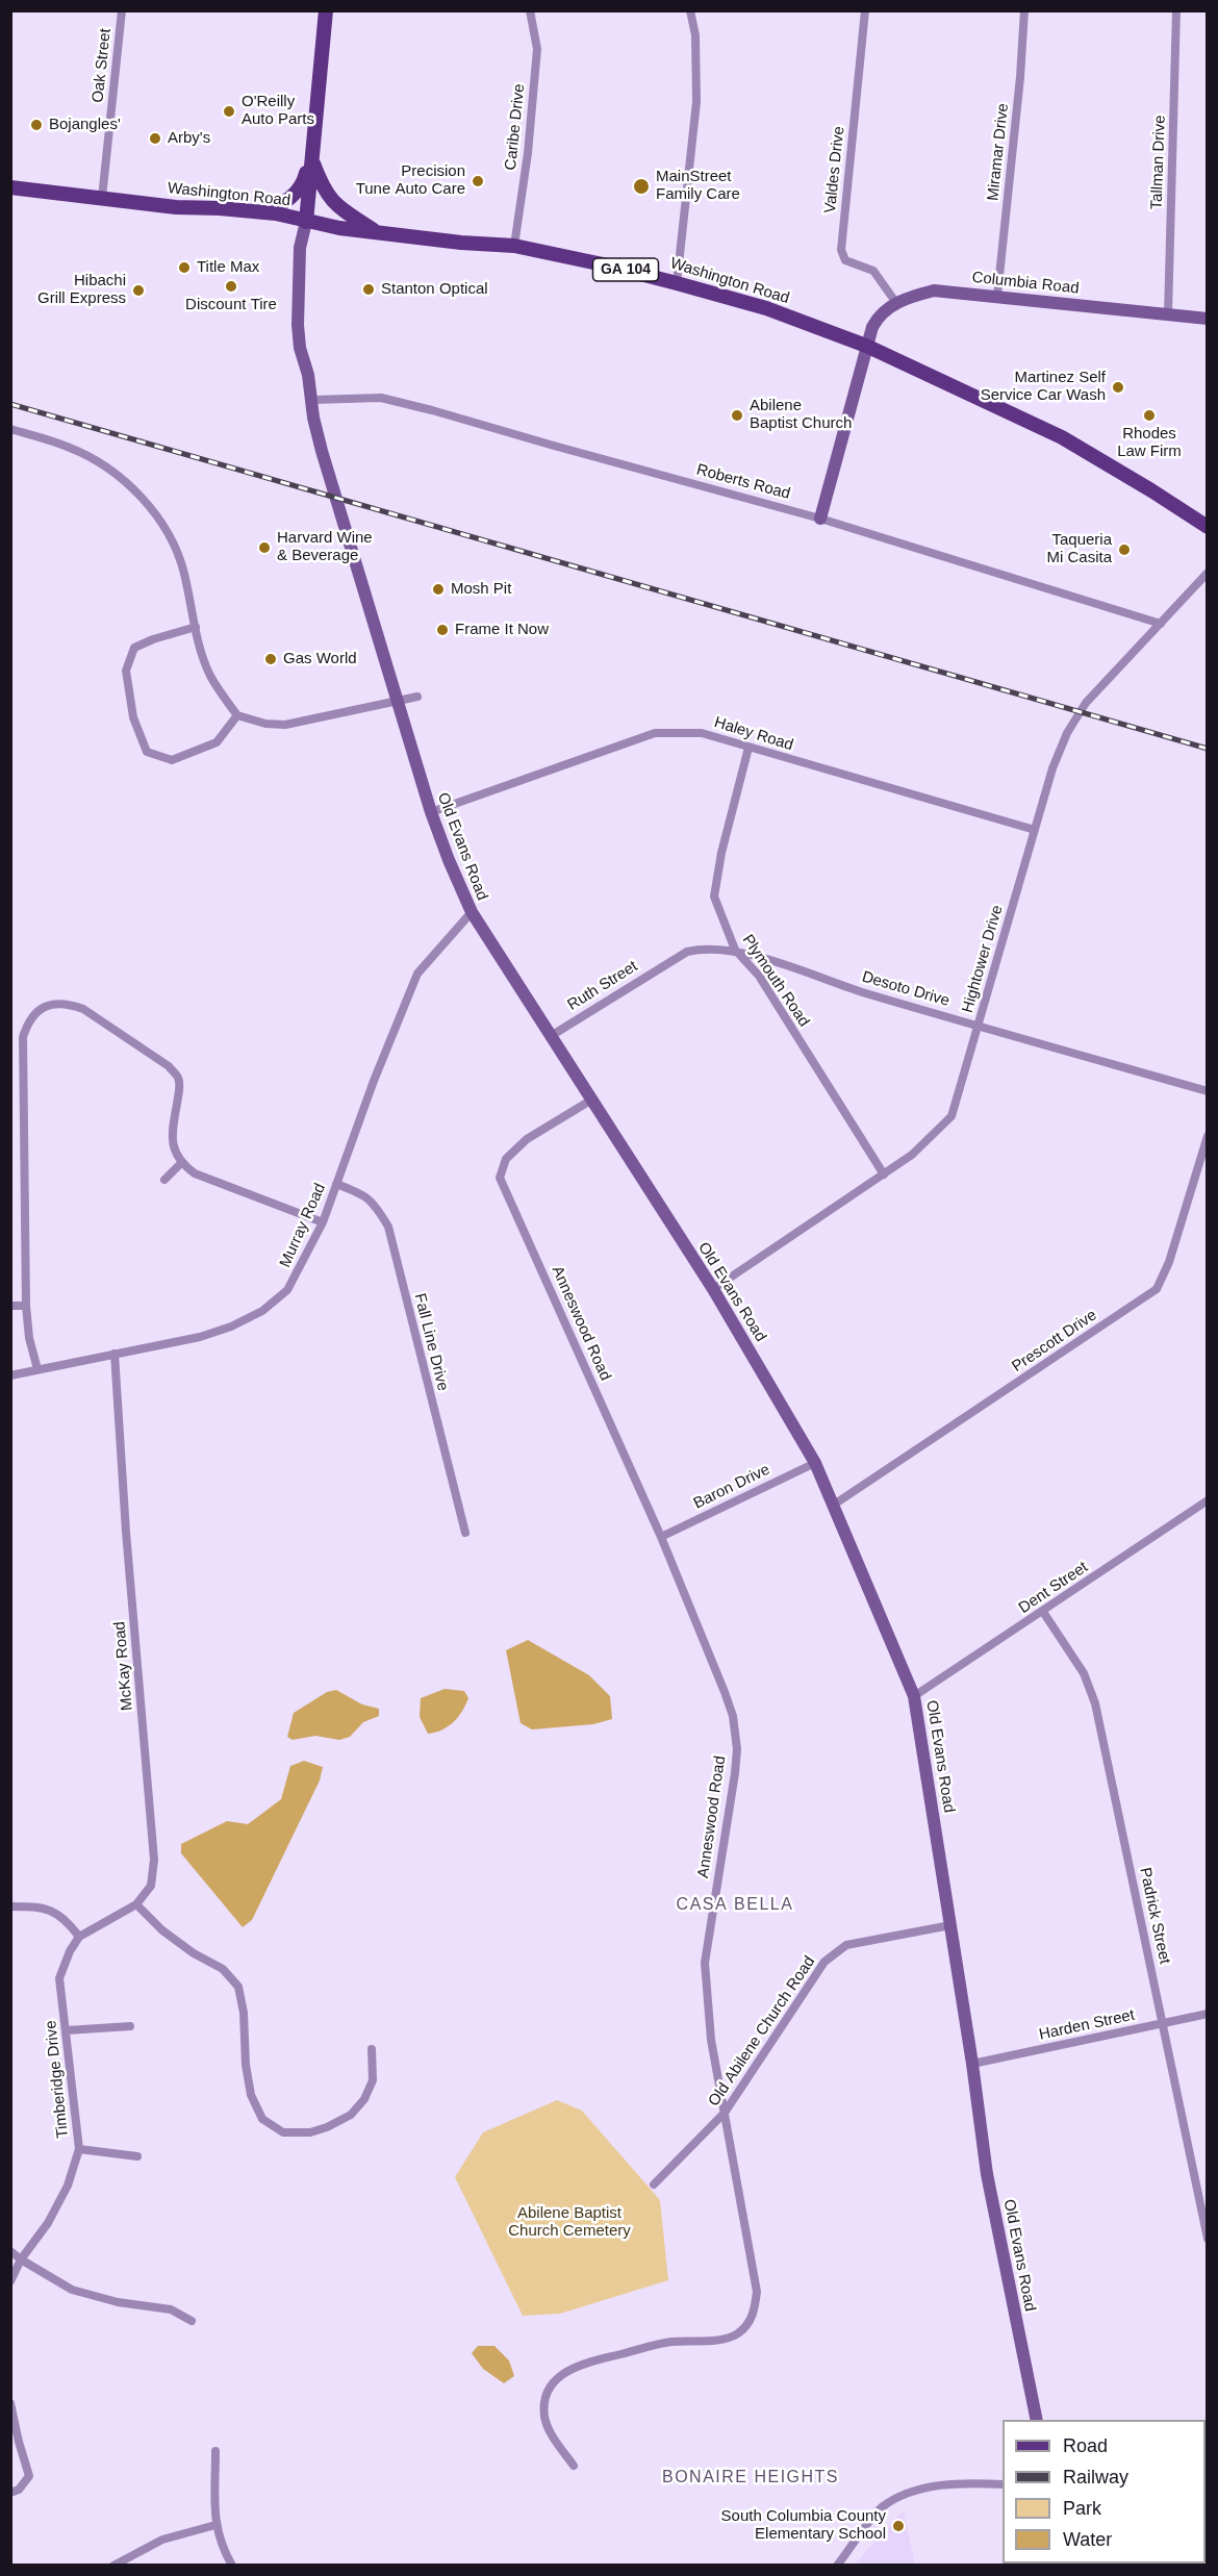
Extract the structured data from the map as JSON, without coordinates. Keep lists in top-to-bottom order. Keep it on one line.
{"streets":{"main road":["Washington Road","GA 104"],"street":["Oak Street","Caribe Drive","Miramar Drive","Tallman Drive","Valdes Drive","Columbia Road","Roberts Road","Haley Road","Old Evans Road","Hightower Drive","Plymouth Road","Ruth Street","Desoto Drive","Murray Road","Anneswood Road","Prescott Drive","Fall Line Drive","Baron Drive","Dent Street","McKay Road","Padrick Street","Harden Street","Old Abilene Church Road","Timberidge Drive"]},"crossings":[["Oak Street","Washington Road"],["Caribe Drive","Washington Road"],["Miramar Drive","Columbia Road"],["Tallman Drive","Columbia Road"],["Valdes Drive","Columbia Road"],["Washington Road","Columbia Road"],["Washington Road","Old Evans Road"],["Roberts Road","Old Evans Road"],["Roberts Road","Hightower Drive"],["Haley Road","Old Evans Road"],["Haley Road","Hightower Drive"],["Haley Road","Plymouth Road"],["Old Evans Road","Hightower Drive"],["Old Evans Road","Ruth Street"],["Old Evans Road","Murray Road"],["Old Evans Road","Anneswood Road"],["Old Evans Road","Prescott Drive"],["Old Evans Road","Baron Drive"],["Old Evans Road","Dent Street"],["Old Evans Road","Harden Street"],["Old Evans Road","Old Abilene Church Road"],["Hightower Drive","Plymouth Road"],["Hightower Drive","Desoto Drive"],["Plymouth Road","Desoto Drive"],["Ruth Street","Desoto Drive"],["Murray Road","Fall Line Drive"],["Murray Road","McKay Road"],["Anneswood Road","Baron Drive"],["Anneswood Road","Old Abilene Church Road"],["Dent Street","Padrick Street"],["Padrick Street","Harden Street"]],"districts":["CASA BELLA","BONAIRE HEIGHTS"],"parks":["Abilene Baptist Church Cemetery"],"places":["O'Reilly Auto Parts","Bojangles'","Arby's","Precision Tune Auto Care","MainStreet Family Care","Title Max","Discount Tire","Stanton Optical","Hibachi Grill Express","Martinez Self Service Car Wash","Abilene Baptist Church","Rhodes Law Firm","Harvard Wine & Beverage","Taqueria Mi Casita","Mosh Pit","Frame It Now","Gas World","South Columbia County Elementary School"],"legend":["Road","Railway","Park","Water"]}
